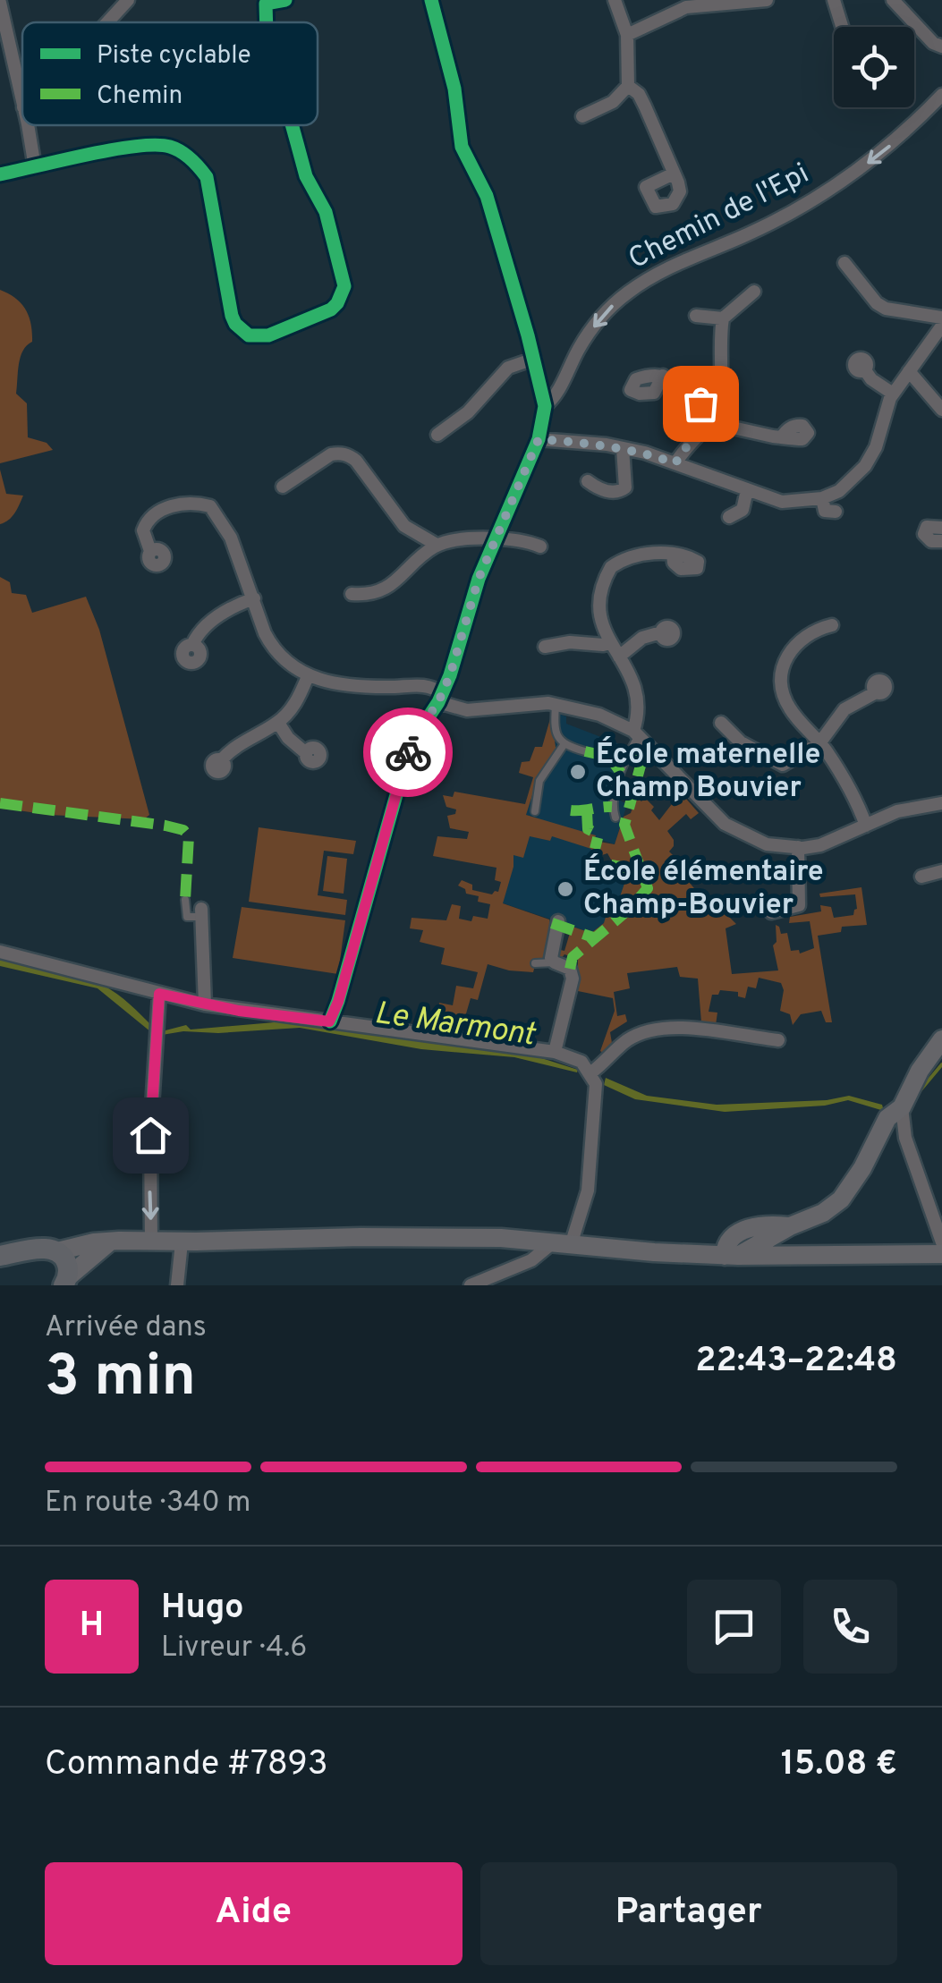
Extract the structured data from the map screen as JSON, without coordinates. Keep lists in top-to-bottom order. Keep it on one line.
{"streets":{"street":["Chemin de l'Epi"]},"one_way":["Chemin de l'Epi"],"water":["Le Marmont"],"places":["École maternelle Champ Bouvier","École élémentaire Champ-Bouvier"],"legend":["Piste cyclable","Chemin"],"page":{"heading":["3 min","Arrivée dans","22:43–22:48"],"panel":["Hugo","Livreur · 4.6","Commande #7893","15.08 €"],"bar":"En route · 340 m","round":"H","buttons":["Aide","Partager"]}}
